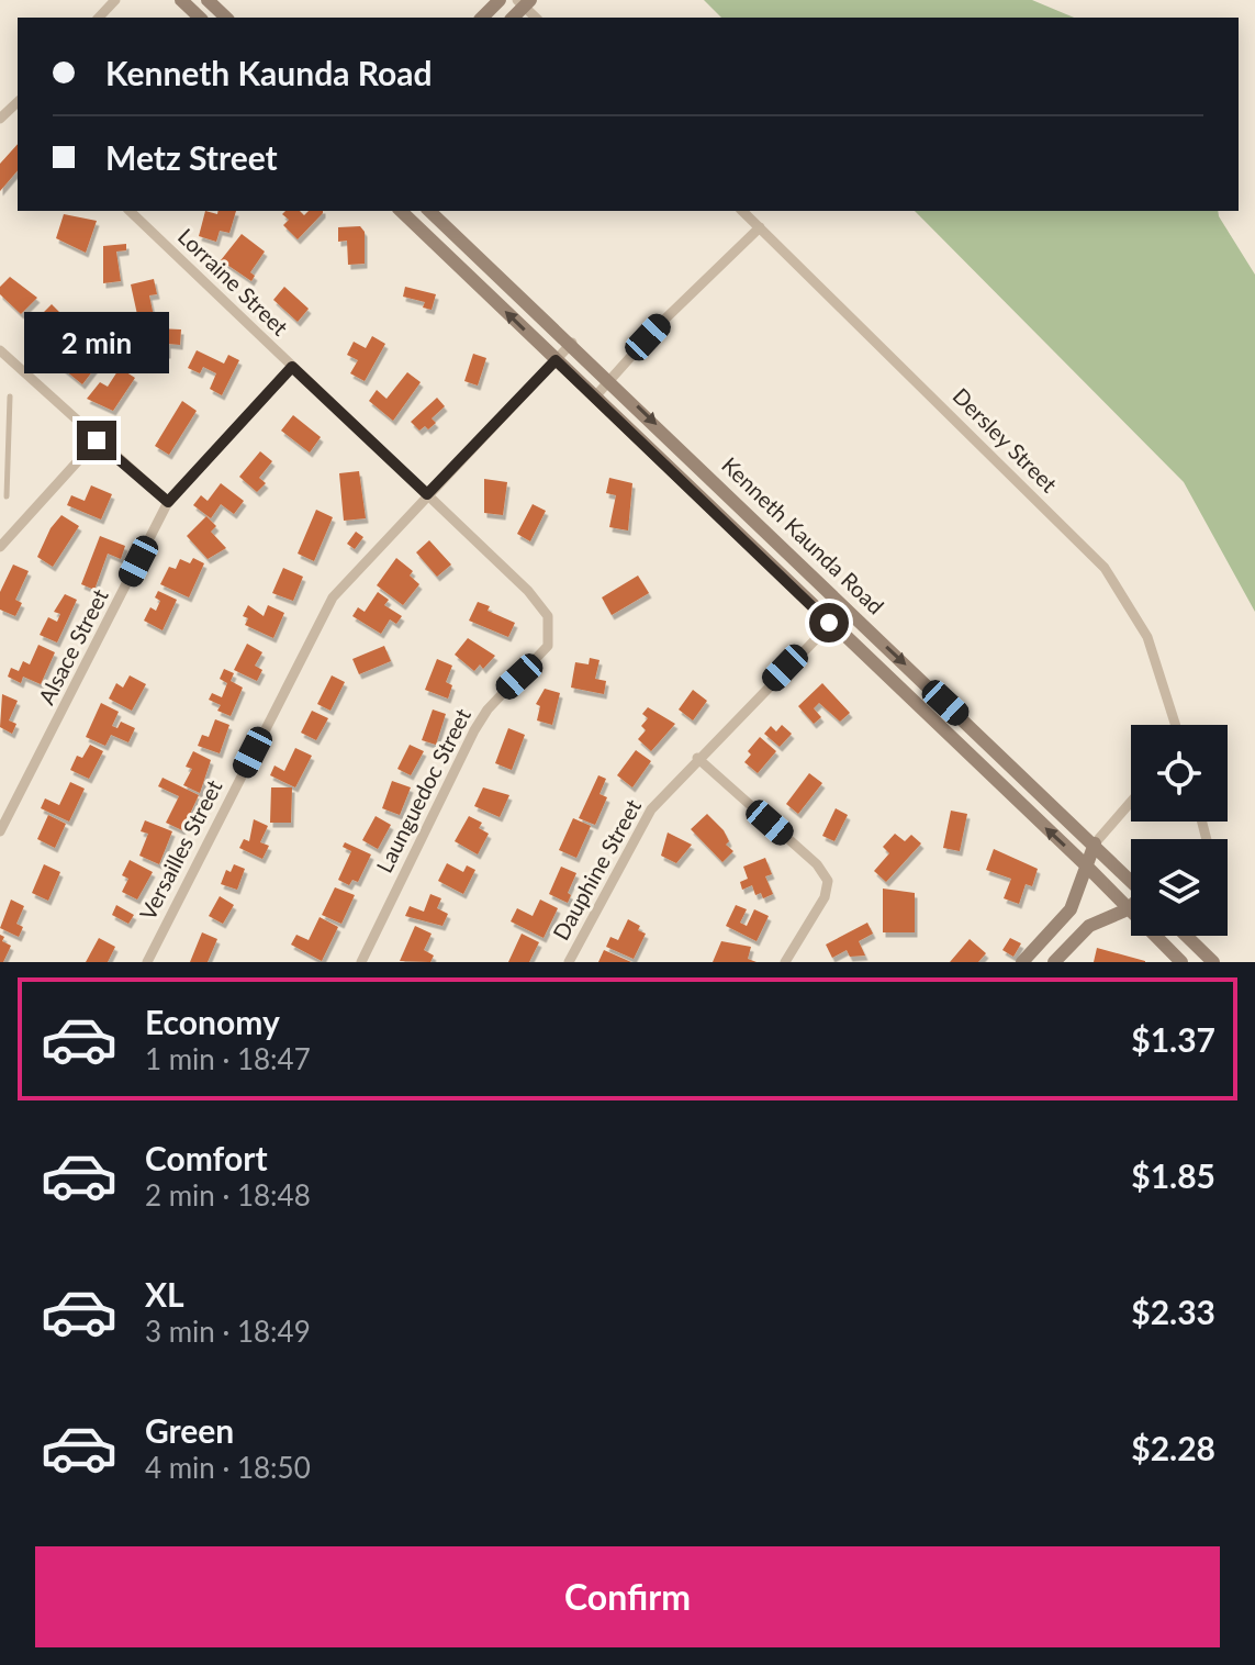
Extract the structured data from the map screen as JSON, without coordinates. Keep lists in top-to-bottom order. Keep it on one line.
{"streets":{"main road":["Kenneth Kaunda Road"],"street":["Lorraine Street","Dersley Street","Alsace Street","Launguedoc Street","Versailles Street","Dauphine Street"]},"crossings":[["Lorraine Street","Alsace Street"],["Lorraine Street","Launguedoc Street"],["Lorraine Street","Versailles Street"],["Kenneth Kaunda Road","Versailles Street"],["Kenneth Kaunda Road","Dauphine Street"],["Launguedoc Street","Versailles Street"]],"page":{"banner":["Kenneth Kaunda Road","Metz Street"],"bubble":"2 min","list":[{"name":"Economy","note":"1 min · 18:47","value":"$1.37"},{"name":"Comfort","note":"2 min · 18:48","value":"$1.85"},{"name":"XL","note":"3 min · 18:49","value":"$2.33"},{"name":"Green","note":"4 min · 18:50","value":"$2.28"}],"buttons":"Confirm"}}
